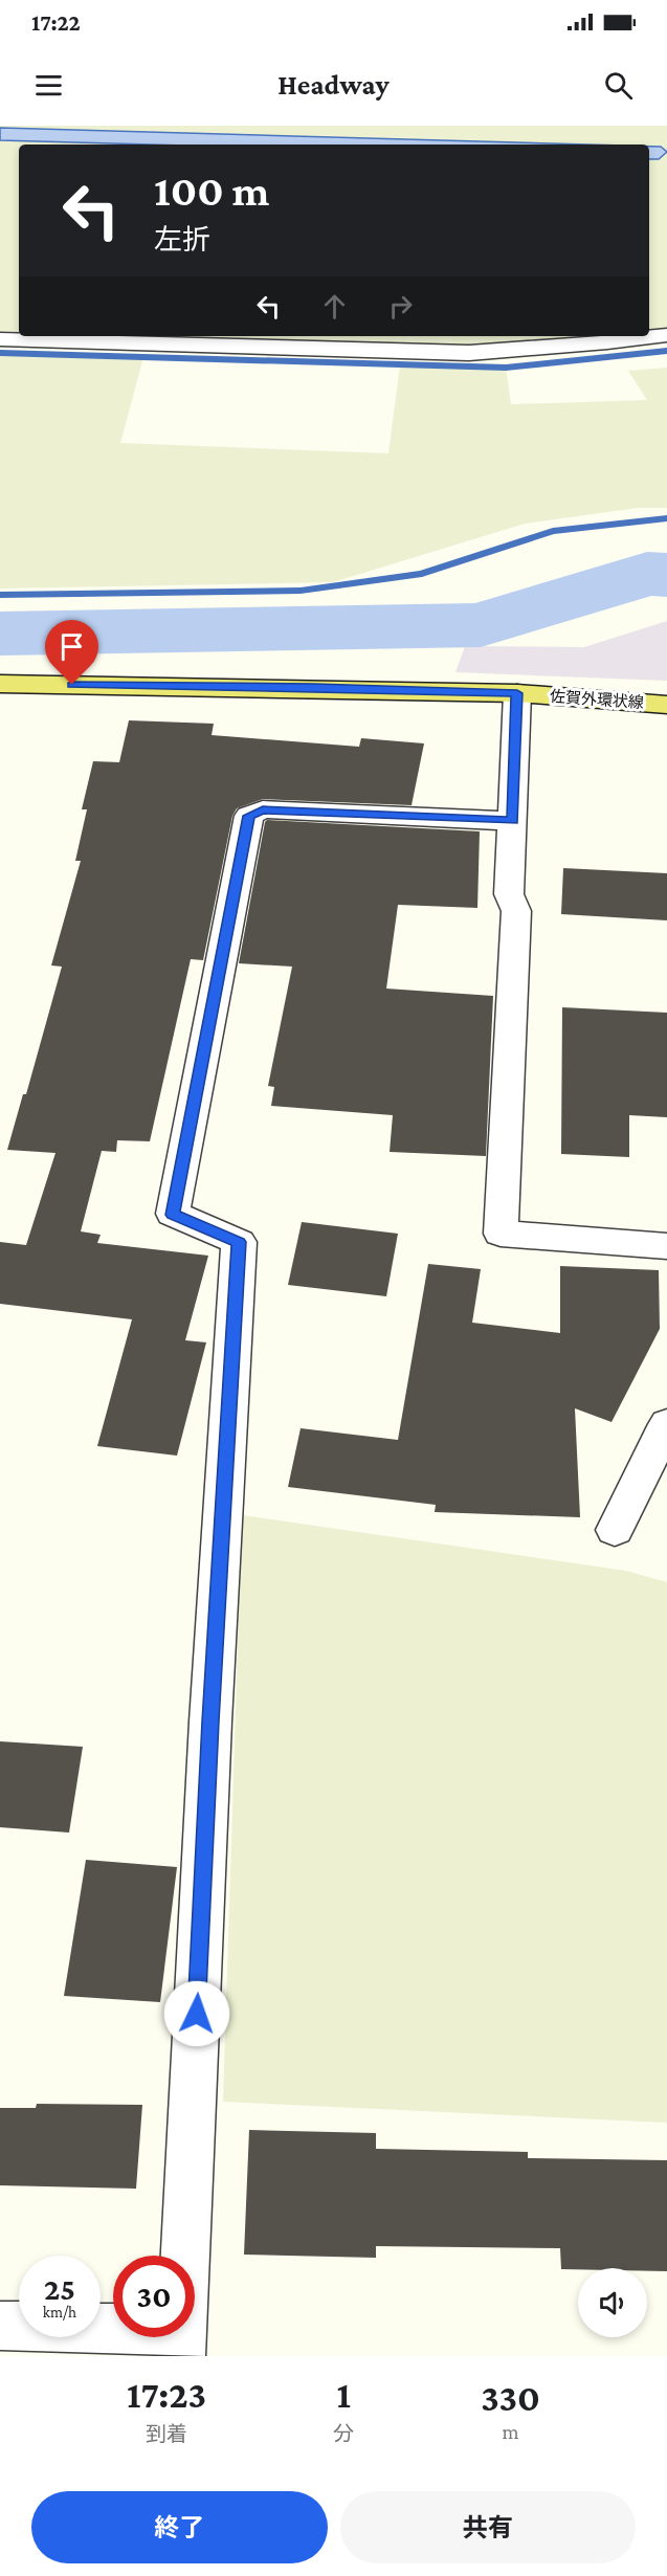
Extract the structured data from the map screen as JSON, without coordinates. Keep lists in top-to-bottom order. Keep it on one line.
{"streets":{"main road":["佐賀外環状線"]},"page":{"status":"17:22","header":"Headway","turn":["100 m","左折"],"speed":"25 km/h","limit":"30","eta":["17:23","到着","1","分","330","m"],"buttons":["終了","共有"]}}
